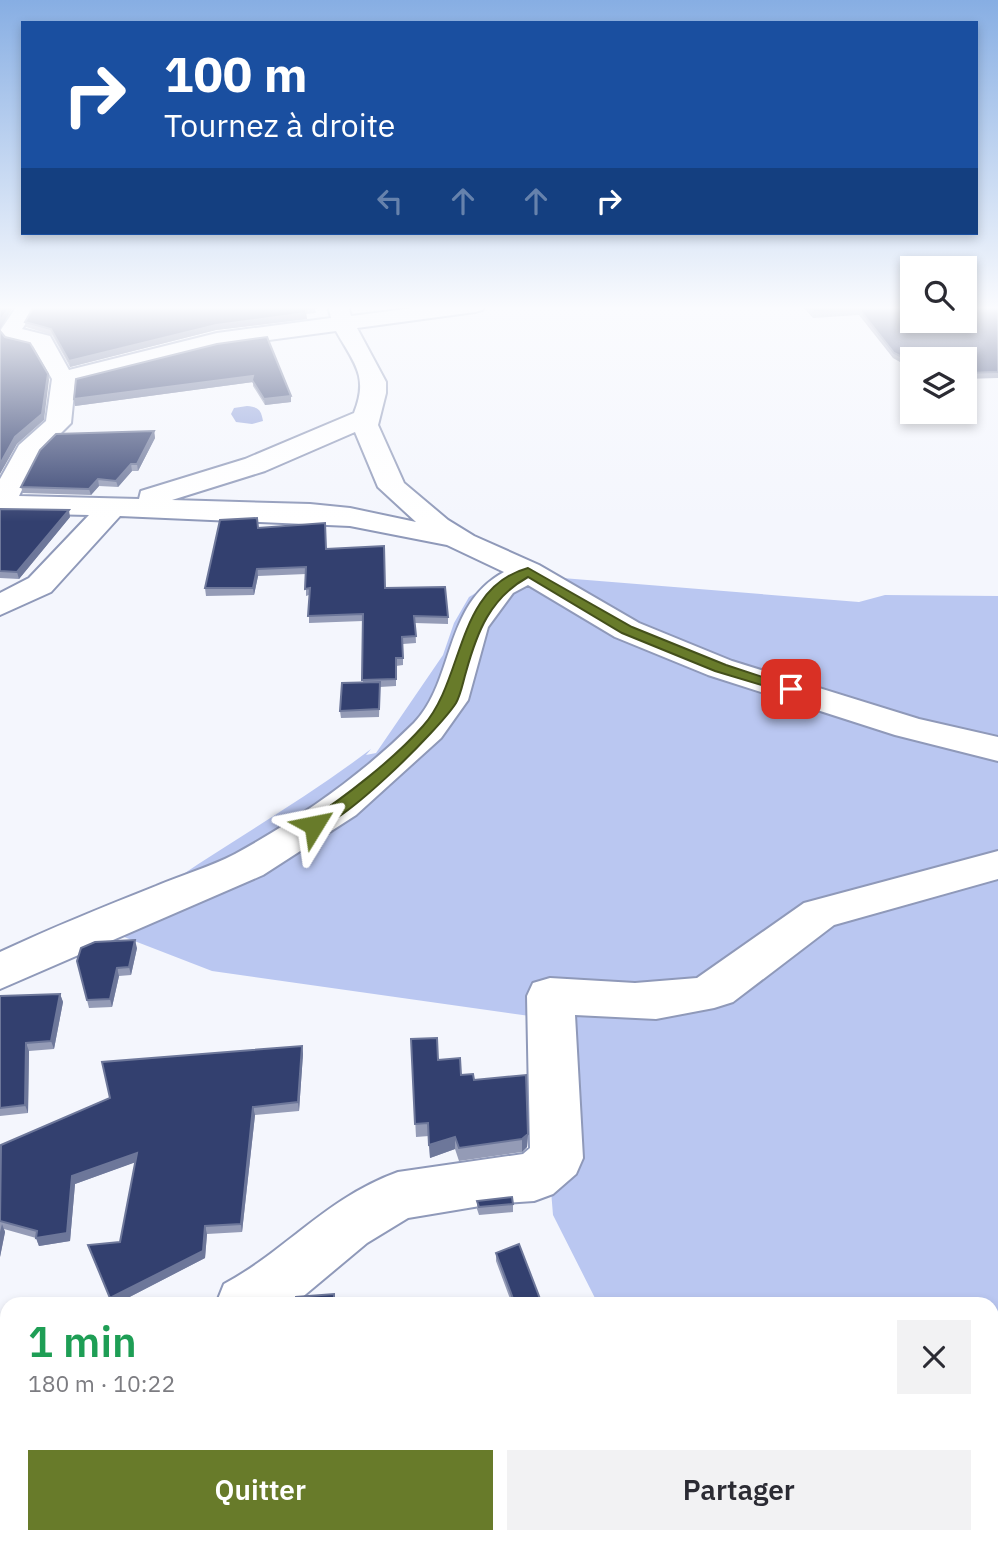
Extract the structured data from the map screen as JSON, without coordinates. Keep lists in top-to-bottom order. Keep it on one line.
{"page":{"turn":["100 m","Tournez à droite"],"heading":["1 min","180 m · 10:22"],"buttons":["Quitter","Partager"]}}
